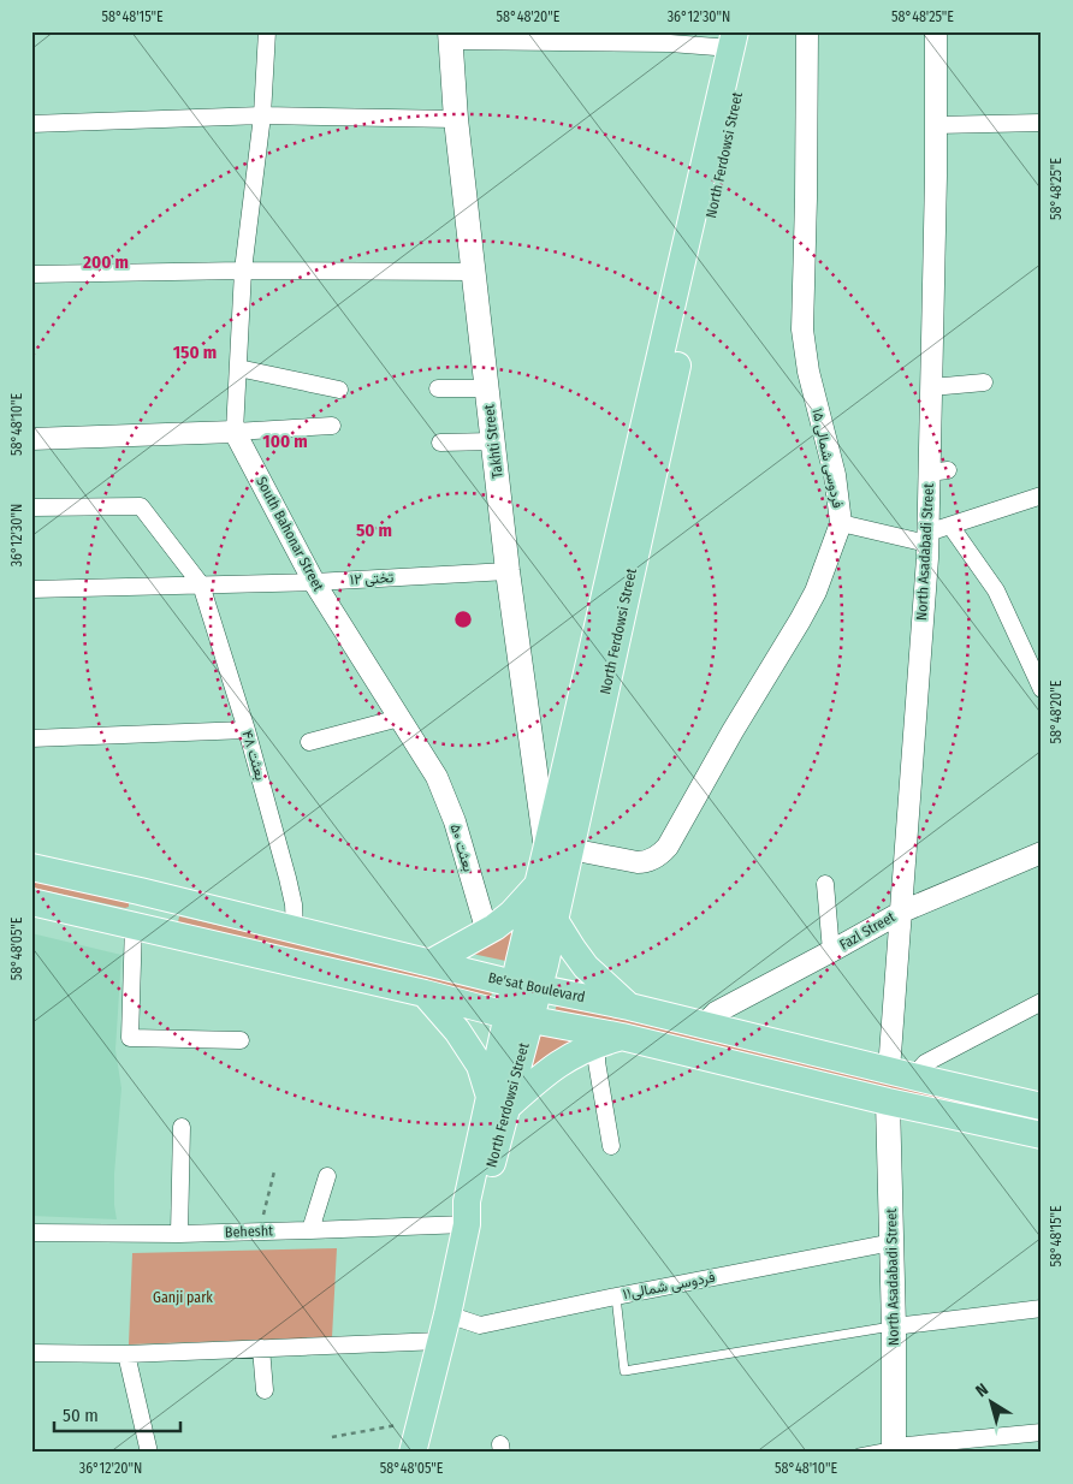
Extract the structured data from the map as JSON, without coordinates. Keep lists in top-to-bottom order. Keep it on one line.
{"streets":{"main road":["North Ferdowsi Street","Takhti Street","North Asadabadi Street","Be'sat Boulevard"],"street":["فردوسی شمالی ۱۵","South Bahonar Street","تختی ۱۲","بعثت ۴۸","بعثت ۵۰","Fazl Street","Behesht","فردوسی شمالی۱۱"]},"crossings":[["North Ferdowsi Street","Takhti Street"],["North Ferdowsi Street","فردوسی شمالی ۱۵"],["North Ferdowsi Street","Be'sat Boulevard"],["North Ferdowsi Street","Behesht"],["North Ferdowsi Street","فردوسی شمالی۱۱"],["Takhti Street","فردوسی شمالی ۱۵"],["Takhti Street","تختی ۱۲"],["South Bahonar Street","تختی ۱۲"],["South Bahonar Street","بعثت ۵۰"],["North Asadabadi Street","Fazl Street"],["North Asadabadi Street","Be'sat Boulevard"],["North Asadabadi Street","فردوسی شمالی۱۱"],["تختی ۱۲","بعثت ۴۸"],["بعثت ۴۸","Be'sat Boulevard"],["Fazl Street","Be'sat Boulevard"]],"parks":["Ganji park"],"scale_bar":"50 m","north":"top left","coordinates":["58°48'15\"E","58°48'20\"E","36°12'30\"N","58°48'25\"E","58°48'10\"E","58°48'05\"E","36°12'20\"N"],"rings":["200 m","150 m","100 m","50 m"]}
